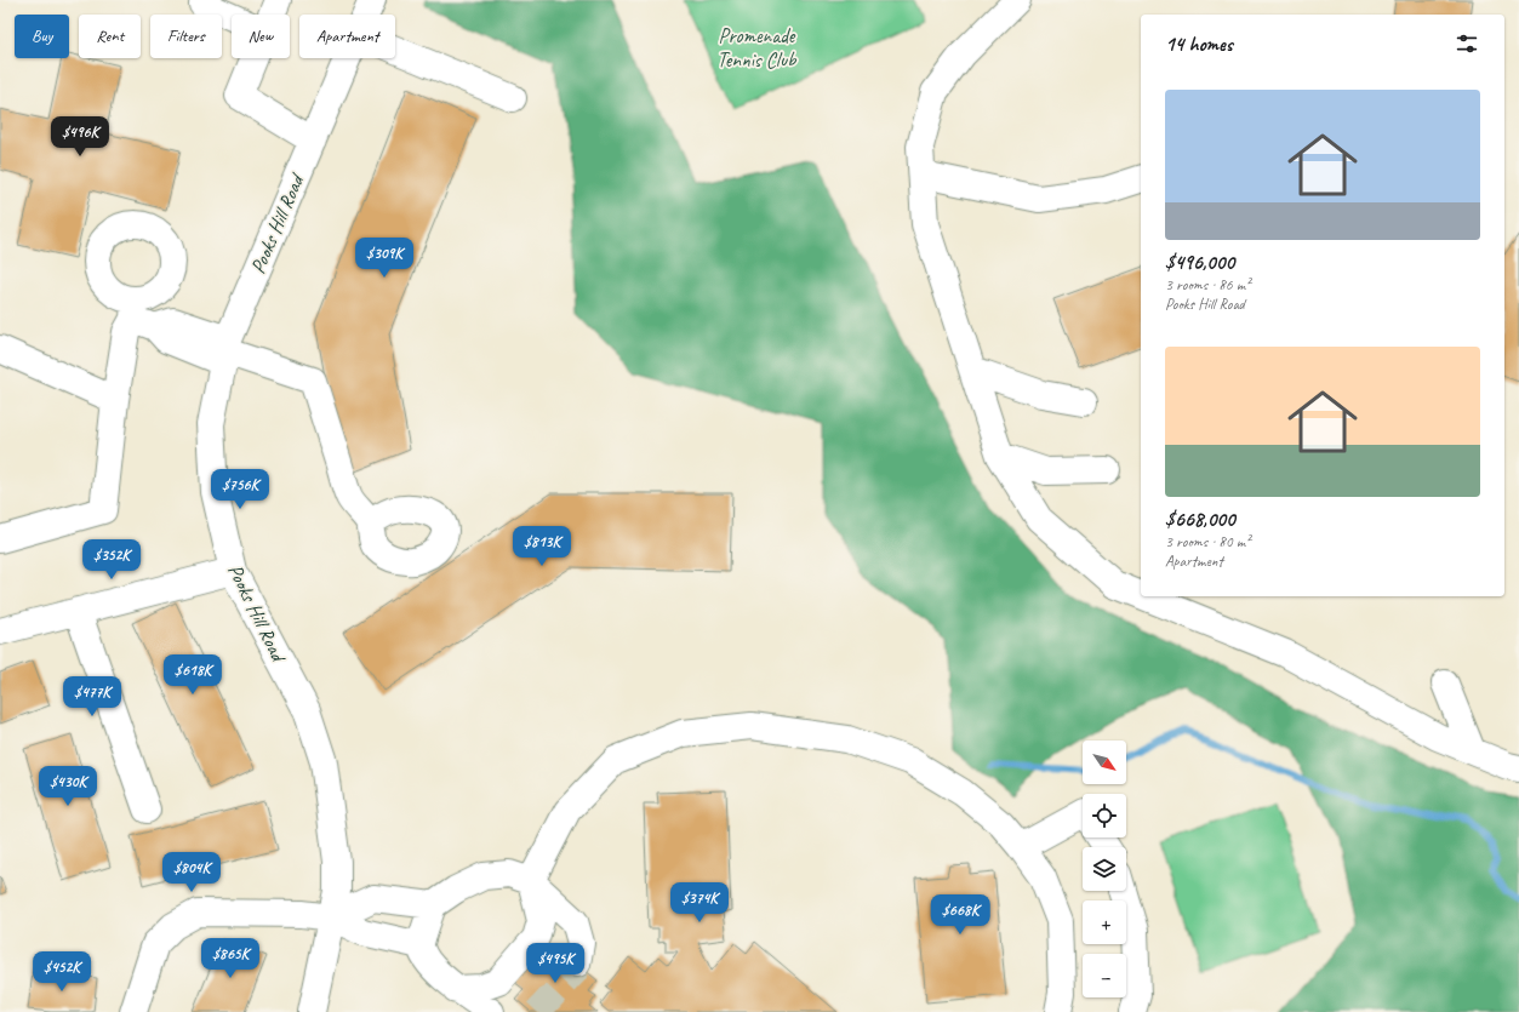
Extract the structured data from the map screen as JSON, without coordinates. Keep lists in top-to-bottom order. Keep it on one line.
{"streets":{"street":["Pooks Hill Road"]},"parks":["Promenade Tennis Club"],"north":"bottom right","page":{"chip":["Buy","Rent","Filters","New","Apartment"],"heading":"14 homes","list":[{"name":"$496,000","note":"3 rooms · 86 m² · Pooks Hill Road"},{"name":"$668,000","note":"3 rooms · 80 m² · Apartment"}],"price":["$496K","$309K","$756K","$813K","$352K","$618K","$477K","$430K","$804K","$374K","$668K","$865K","$495K","$452K"],"map_buttons":["+","−"]}}
